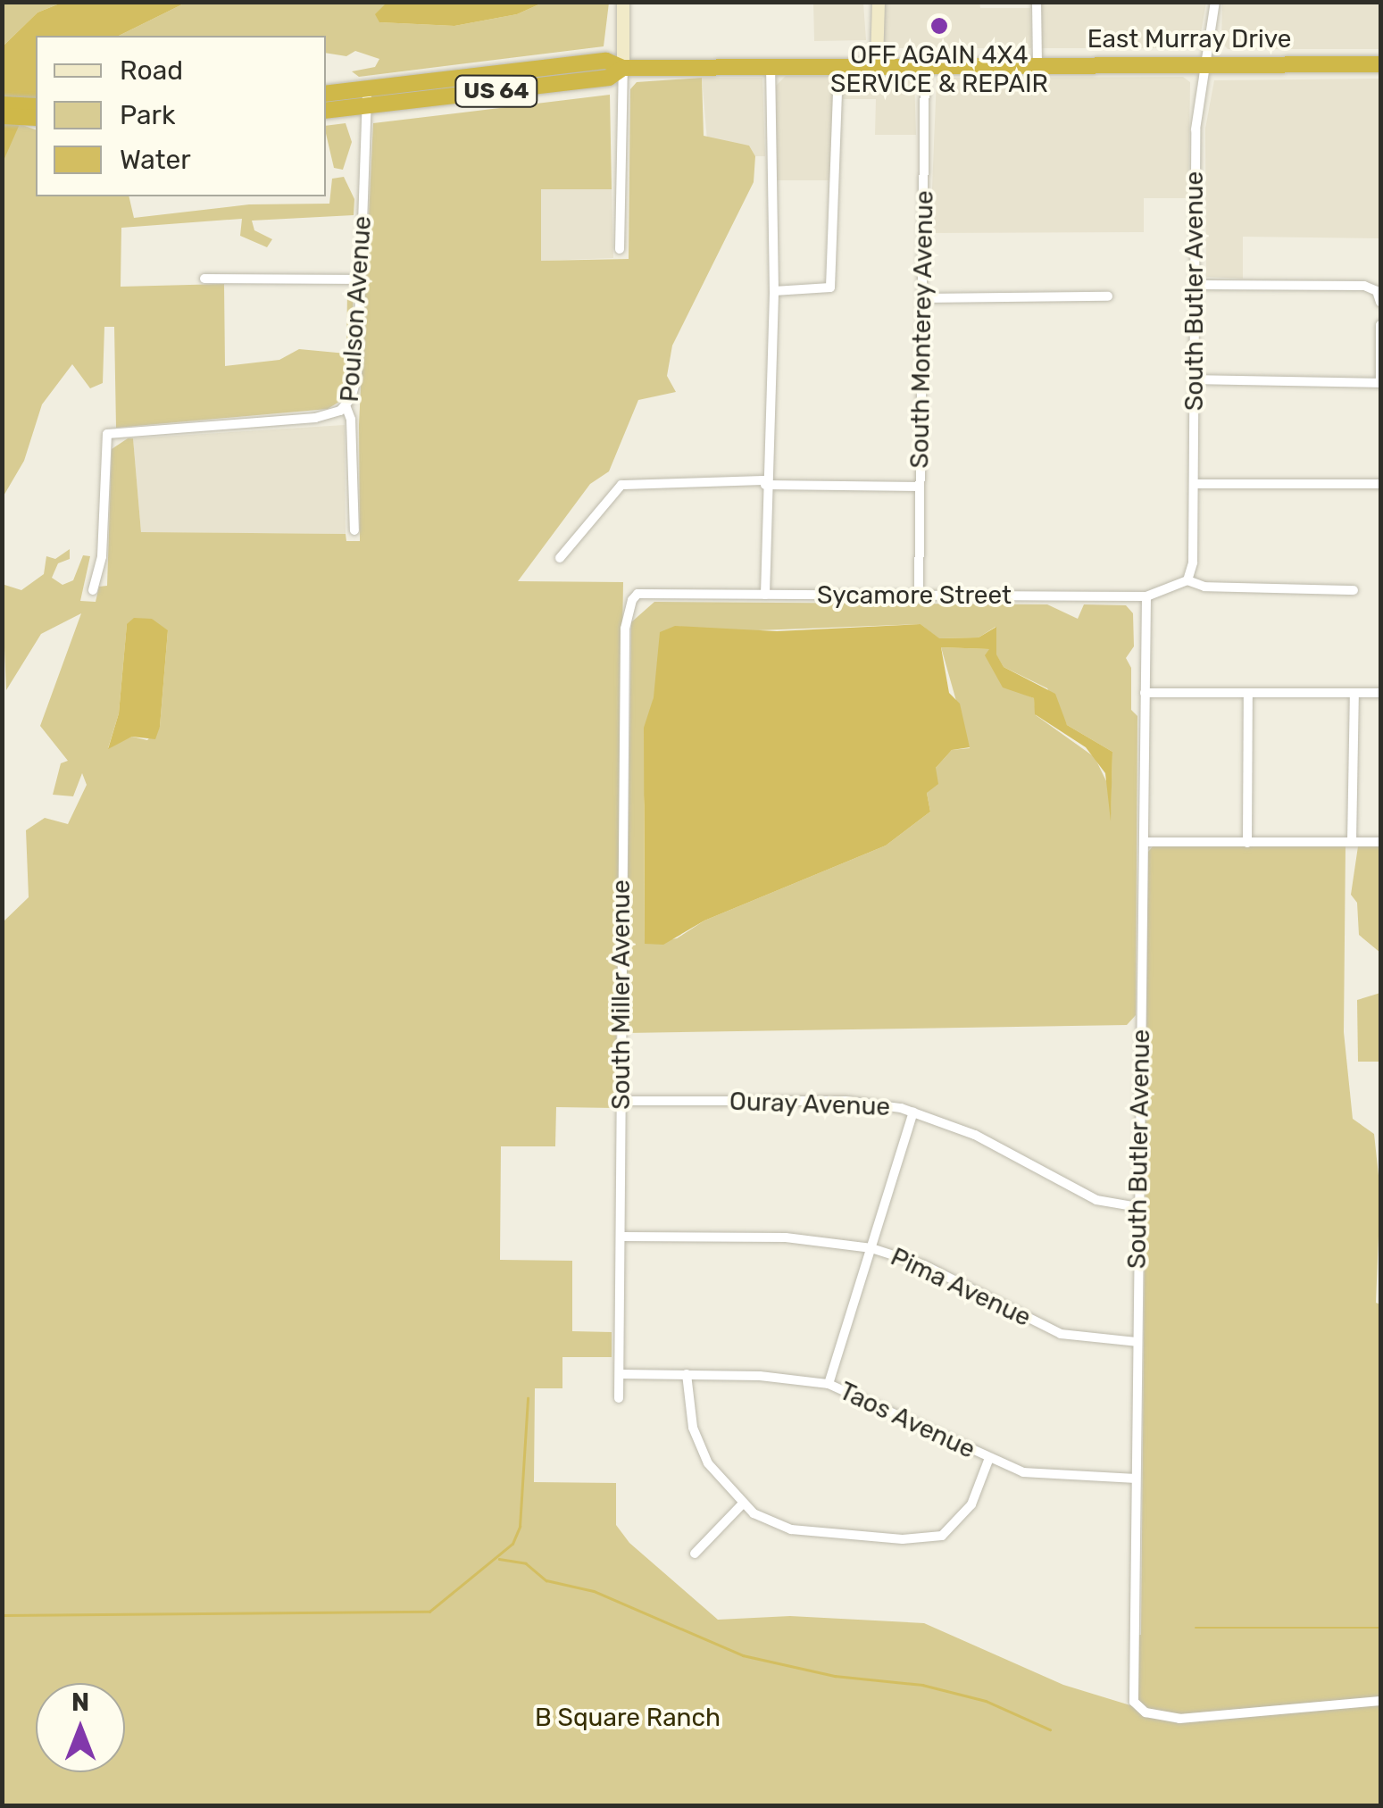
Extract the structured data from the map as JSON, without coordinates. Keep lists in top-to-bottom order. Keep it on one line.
{"streets":{"highway":["East Murray Drive","US 64"],"street":["South Butler Avenue","Poulson Avenue","South Monterey Avenue","Sycamore Street","South Miller Avenue","Ouray Avenue","Pima Avenue","Taos Avenue"]},"crossings":[["East Murray Drive","US 64"],["East Murray Drive","South Butler Avenue"],["East Murray Drive","Poulson Avenue"],["East Murray Drive","South Monterey Avenue"],["US 64","Poulson Avenue"],["South Butler Avenue","Sycamore Street"],["South Butler Avenue","Ouray Avenue"],["South Butler Avenue","Pima Avenue"],["South Butler Avenue","Taos Avenue"],["South Monterey Avenue","Sycamore Street"],["Sycamore Street","South Miller Avenue"],["South Miller Avenue","Ouray Avenue"],["South Miller Avenue","Pima Avenue"],["South Miller Avenue","Taos Avenue"]],"parks":["B Square Ranch"],"places":["OFF AGAIN 4X4 SERVICE & REPAIR"],"legend":["Road","Park","Water"],"north":"top"}
